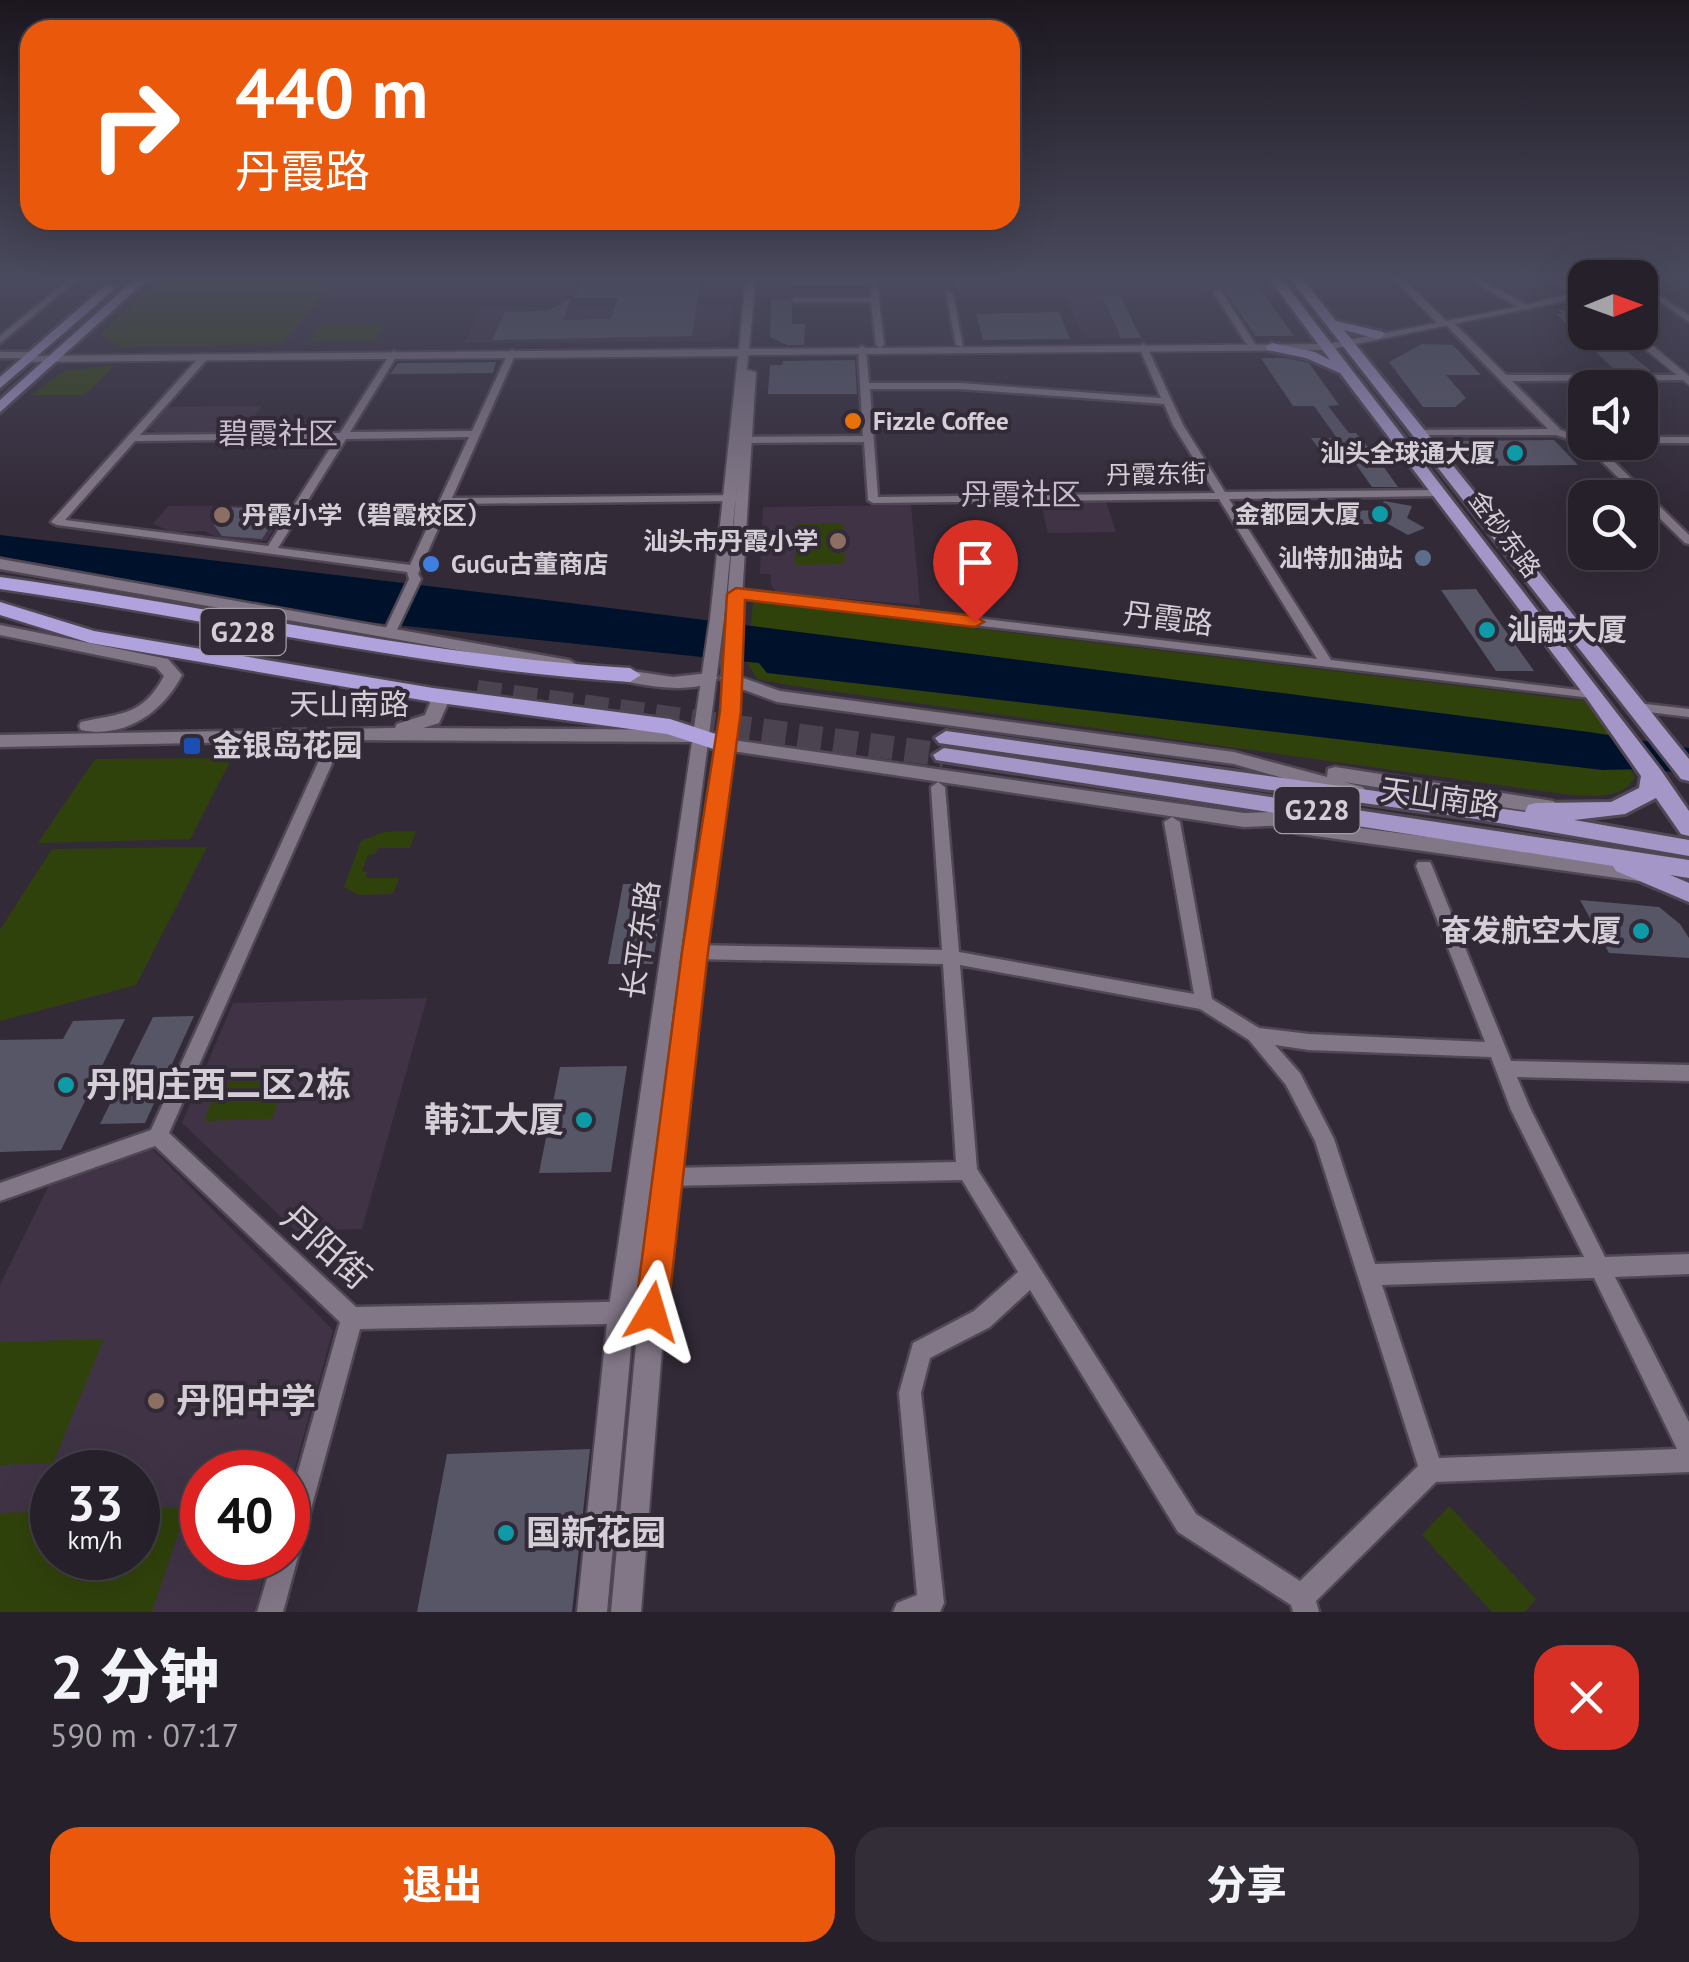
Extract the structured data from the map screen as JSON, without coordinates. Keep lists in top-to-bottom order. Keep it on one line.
{"streets":{"highway":["G228"],"main road":["金砂东路","天山南路"],"street":["丹霞东街","丹霞路","长平东路","丹阳街"]},"crossings":[["丹霞东街","金砂东路"],["金砂东路","丹霞路"],["丹霞路","长平东路"],["天山南路","长平东路"],["长平东路","丹阳街"]],"districts":["碧霞社区","丹霞社区"],"places":{"other":["Fizzle Coffee","汕头全球通大厦","金都园大厦","丹霞小学（碧霞校区）","汕头市丹霞小学","汕特加油站","GuGu古董商店","汕融大厦","奋发航空大厦","丹阳庄西二区2栋","韩江大厦","丹阳中学","国新花园"],"transit":["金银岛花园"]},"north":"right","page":{"turn":["440 m","丹霞路"],"speed":"33 km/h","limit":"40","heading":["2 分钟","590 m · 07:17"],"buttons":["退出","分享"]}}
